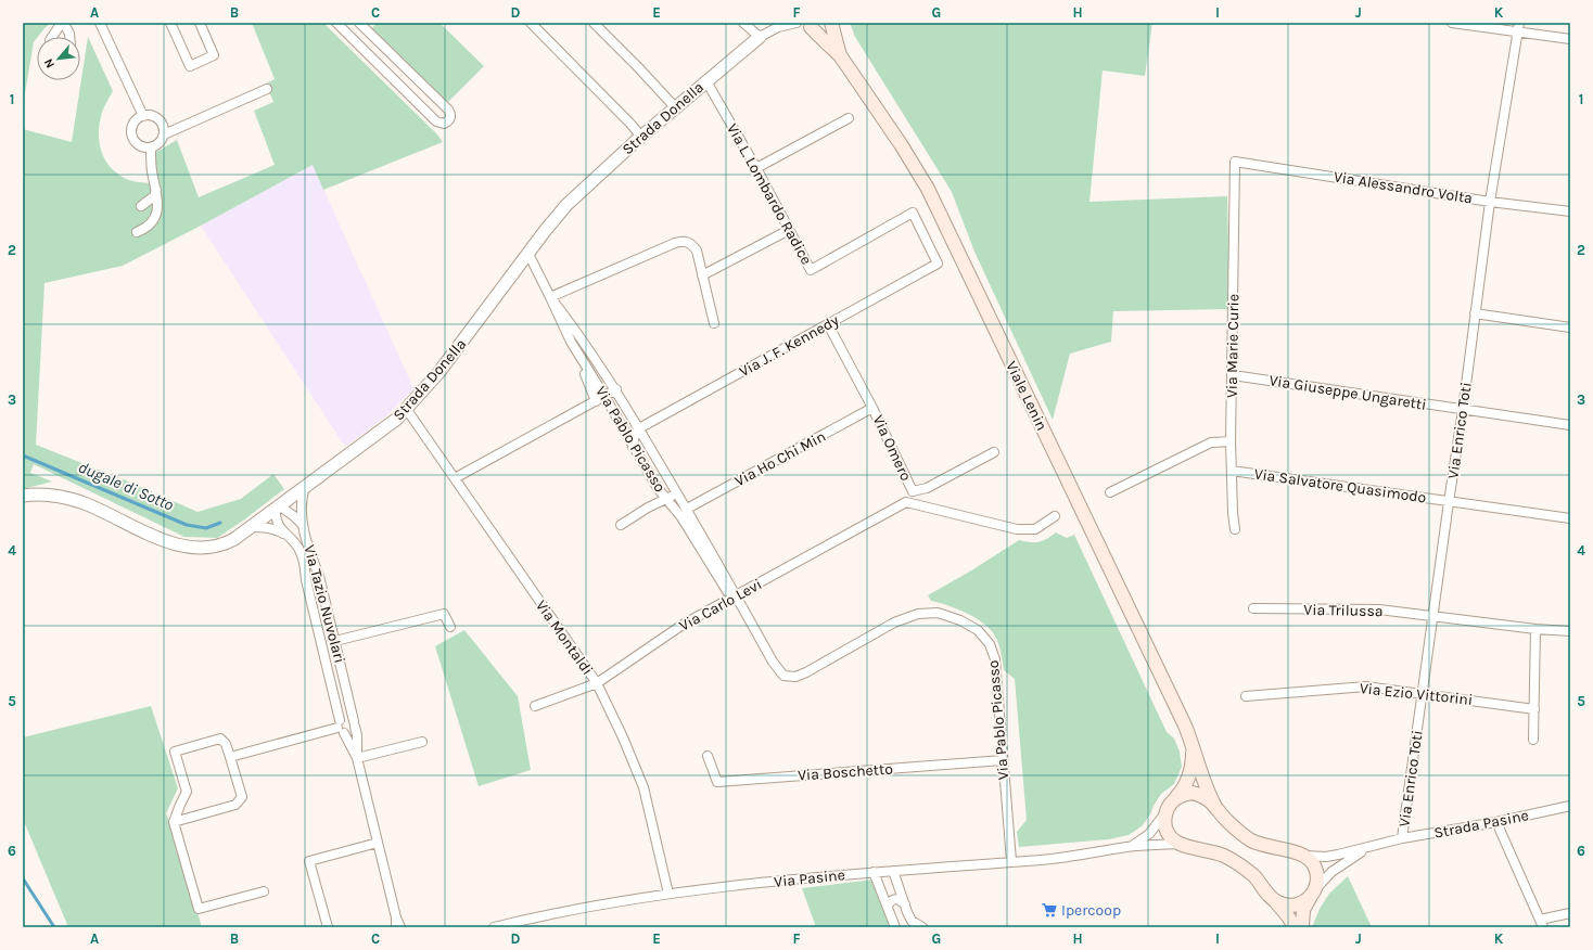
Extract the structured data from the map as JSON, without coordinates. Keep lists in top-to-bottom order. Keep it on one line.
{"streets":{"main road":["Viale Lenin"],"street":["Strada Donella","Via Alessandro Volta","Via L. Lombardo Radice","Via J. F. Kennedy","Via Marie Curie","Via Giuseppe Ungaretti","Via Enrico Toti","Via Pablo Picasso","Via Omero","Via Ho Chi Min","Via Salvatore Quasimodo","Via Tazio Nuvolari","Via Carlo Levi","Via Trilussa","Via Montaldi","Via Ezio Vittorini","Via Boschetto","Strada Pasine","Via Pasine"]},"crossings":[["Strada Donella","Via L. Lombardo Radice"],["Strada Donella","Via Pablo Picasso"],["Strada Donella","Via Tazio Nuvolari"],["Strada Donella","Via Montaldi"],["Via Alessandro Volta","Via Marie Curie"],["Via Alessandro Volta","Via Enrico Toti"],["Via L. Lombardo Radice","Via J. F. Kennedy"],["Via J. F. Kennedy","Via Pablo Picasso"],["Via J. F. Kennedy","Via Omero"],["Via Marie Curie","Via Giuseppe Ungaretti"],["Via Marie Curie","Via Salvatore Quasimodo"],["Via Giuseppe Ungaretti","Via Enrico Toti"],["Via Enrico Toti","Via Salvatore Quasimodo"],["Via Enrico Toti","Via Trilussa"],["Via Enrico Toti","Via Ezio Vittorini"],["Via Enrico Toti","Strada Pasine"],["Via Pablo Picasso","Via Ho Chi Min"],["Via Pablo Picasso","Via Carlo Levi"],["Via Pablo Picasso","Via Boschetto"],["Via Pablo Picasso","Via Pasine"],["Via Omero","Via Ho Chi Min"],["Via Carlo Levi","Via Montaldi"],["Via Montaldi","Via Pasine"]],"water":["dugale di Sotto"],"places":{"supermarket":["Ipercoop"]},"north":"bottom left","grid":{"columns":["A","B","C","D","E","F","G","H","I","J","K"],"rows":["1","2","3","4","5","6"]}}
